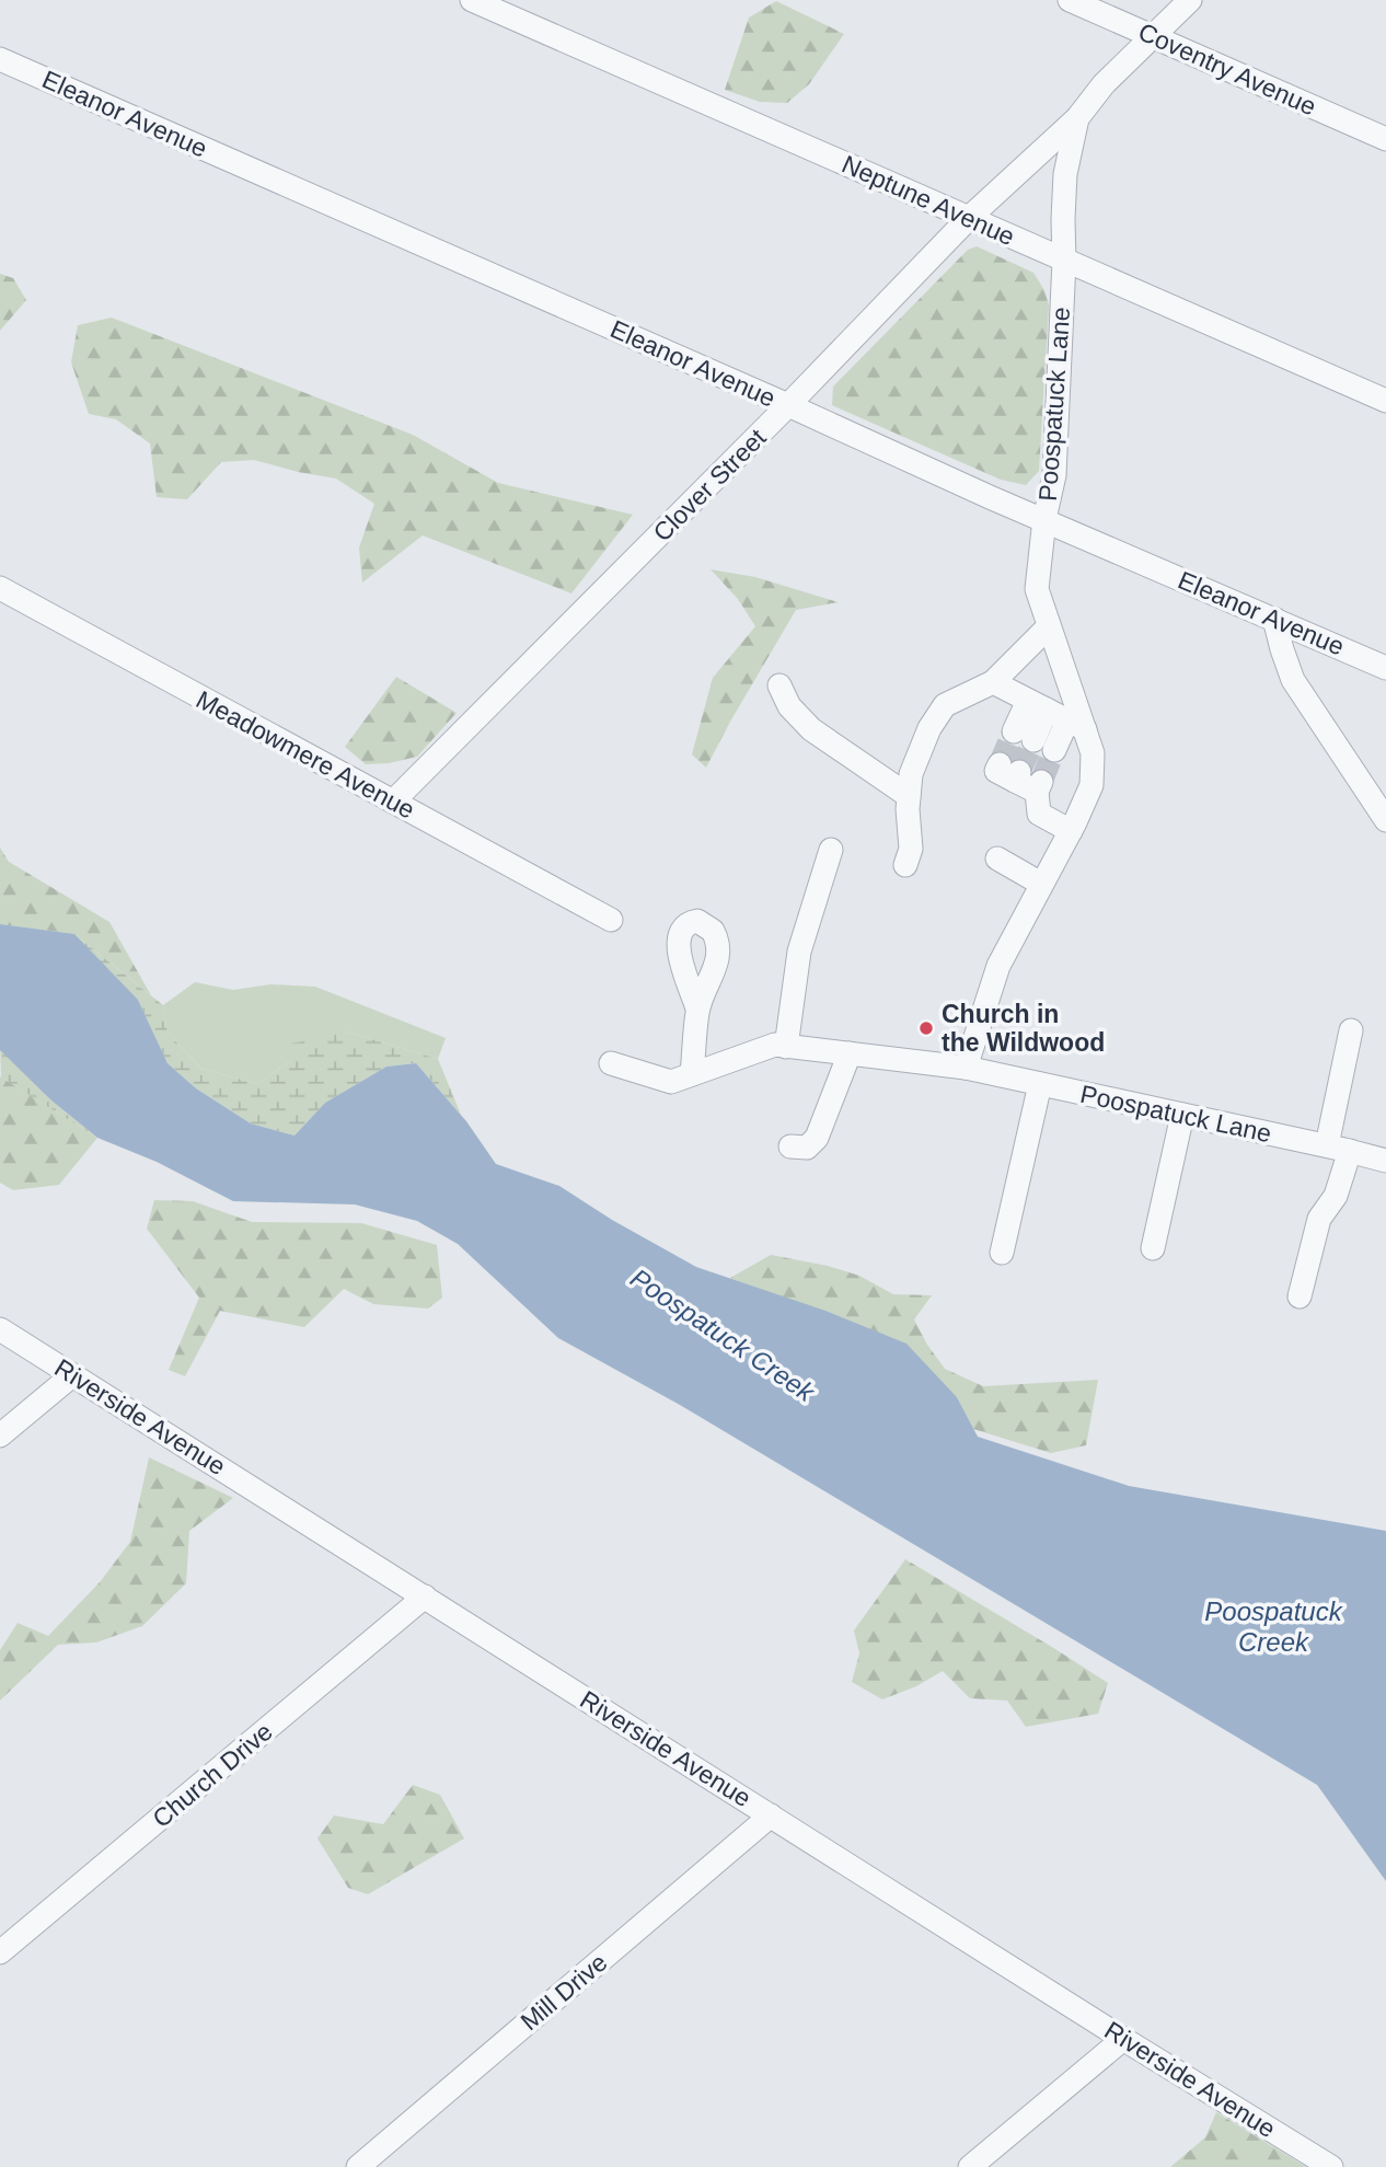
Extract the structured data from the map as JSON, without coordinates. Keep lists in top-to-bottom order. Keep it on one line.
{"streets":{"street":["Coventry Avenue","Eleanor Avenue","Neptune Avenue","Poospatuck Lane","Clover Street","Meadowmere Avenue","Riverside Avenue","Church Drive","Mill Drive"]},"crossings":[["Coventry Avenue","Clover Street"],["Eleanor Avenue","Poospatuck Lane"],["Eleanor Avenue","Clover Street"],["Neptune Avenue","Poospatuck Lane"],["Neptune Avenue","Clover Street"],["Poospatuck Lane","Clover Street"],["Clover Street","Meadowmere Avenue"],["Riverside Avenue","Church Drive"],["Riverside Avenue","Mill Drive"]],"water":["Poospatuck Creek"],"places":["Church in the Wildwood"]}
